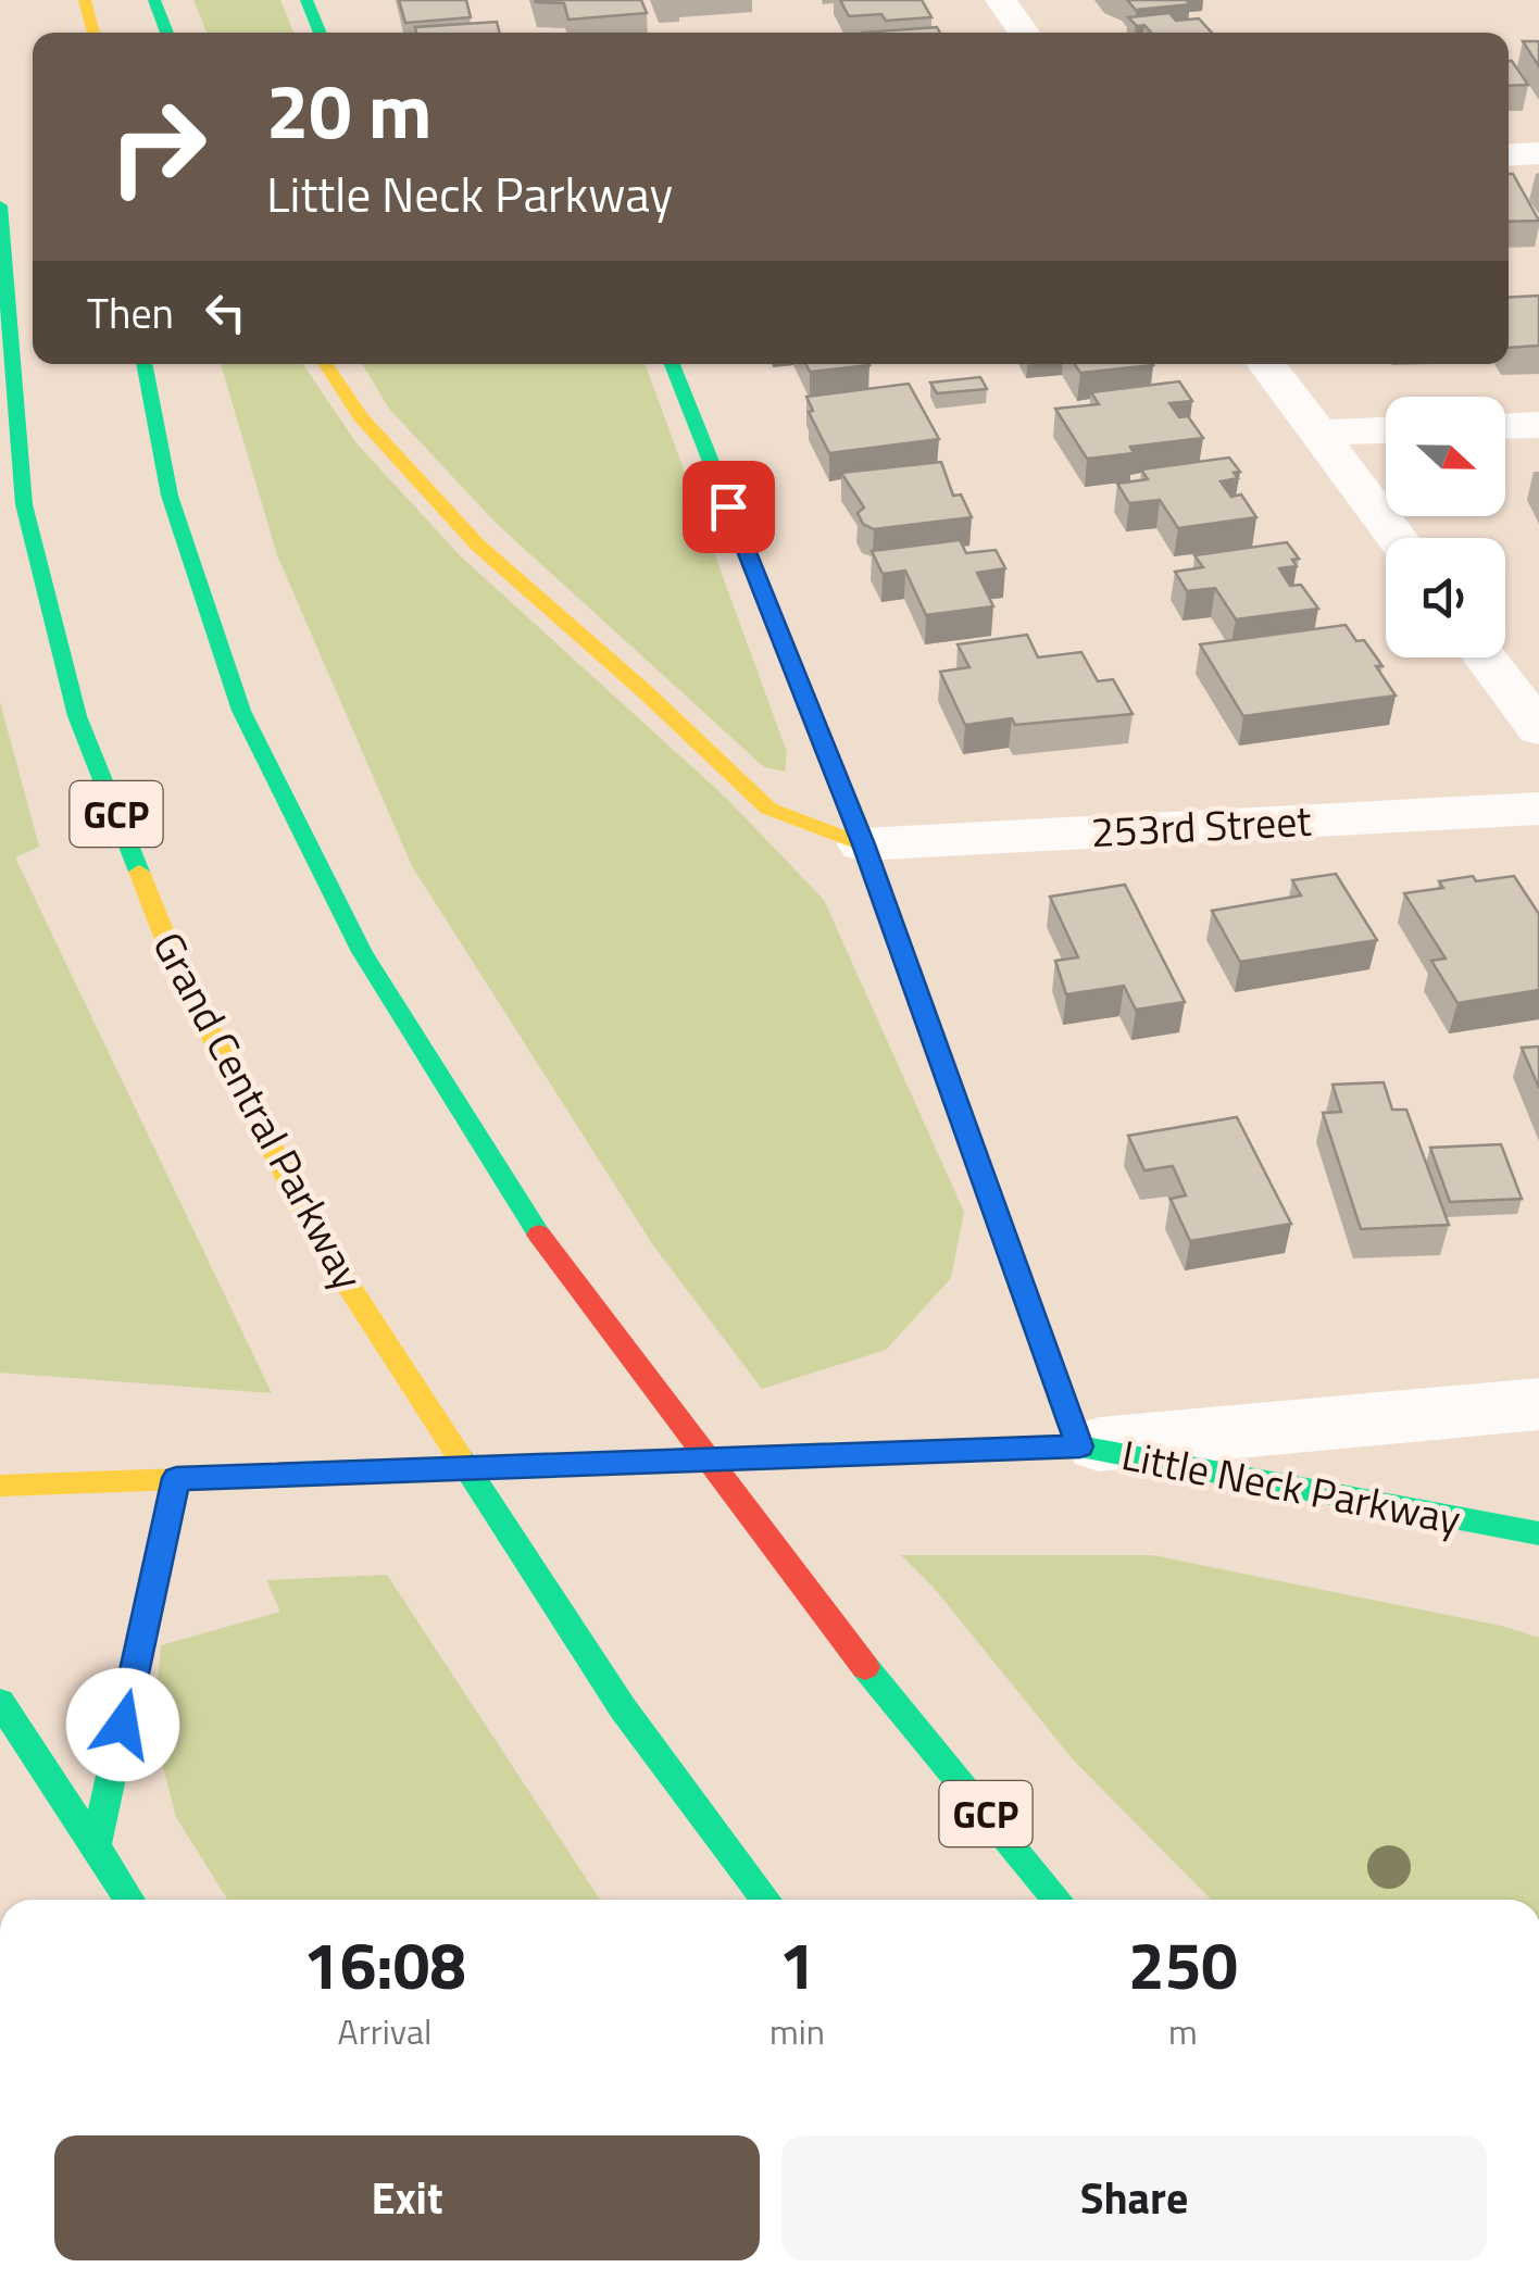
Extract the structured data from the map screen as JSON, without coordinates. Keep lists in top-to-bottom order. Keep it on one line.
{"streets":{"main road":["GCP","Grand Central Parkway","Little Neck Parkway"],"street":["253rd Street"]},"north":"right","page":{"turn":["20 m","Little Neck Parkway"],"then":"Then","eta":["16:08","Arrival","1","min","250","m"],"buttons":["Exit","Share"]}}
